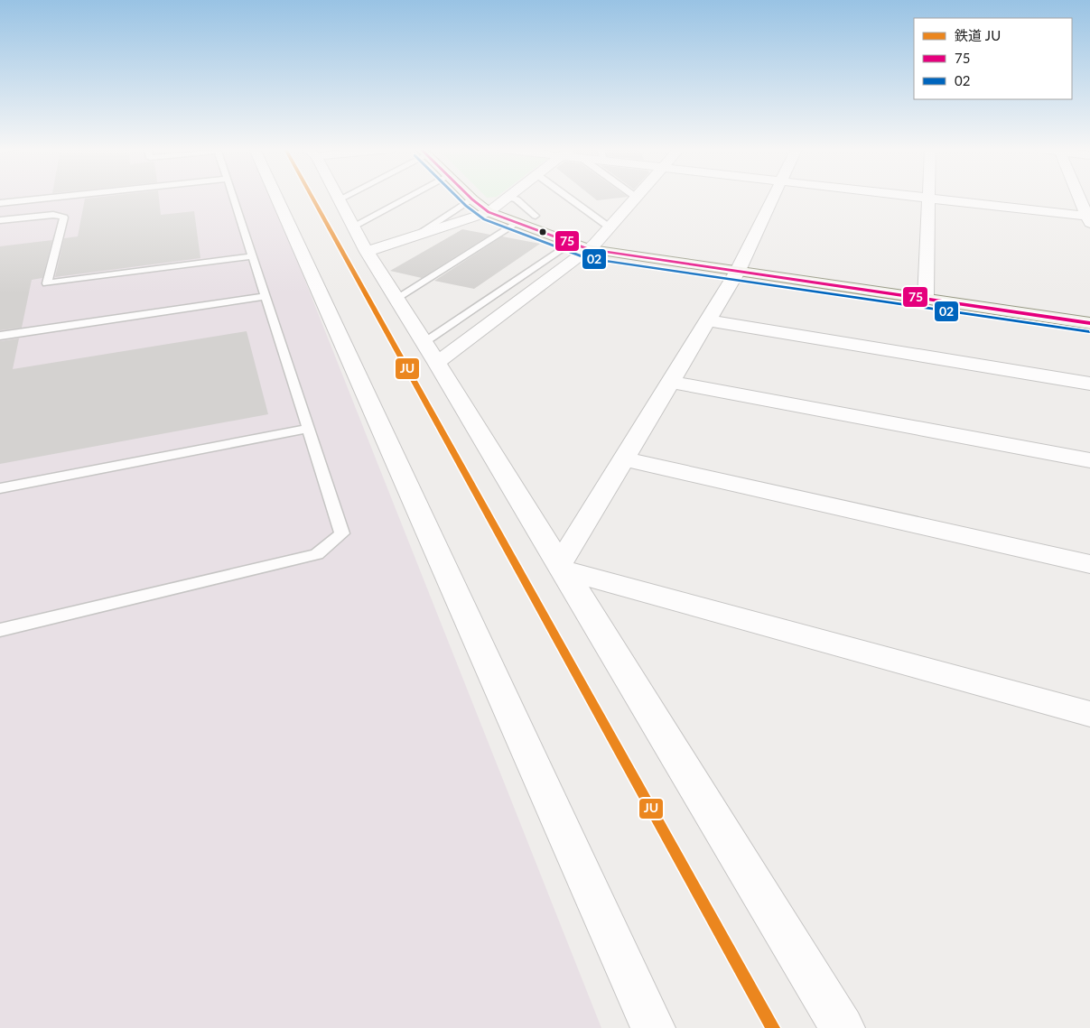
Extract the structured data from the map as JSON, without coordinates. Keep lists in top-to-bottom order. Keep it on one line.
{"lines":["rail line JU","transit line 75","transit line 02"],"legend":["鉄道 JU","75","02"]}
